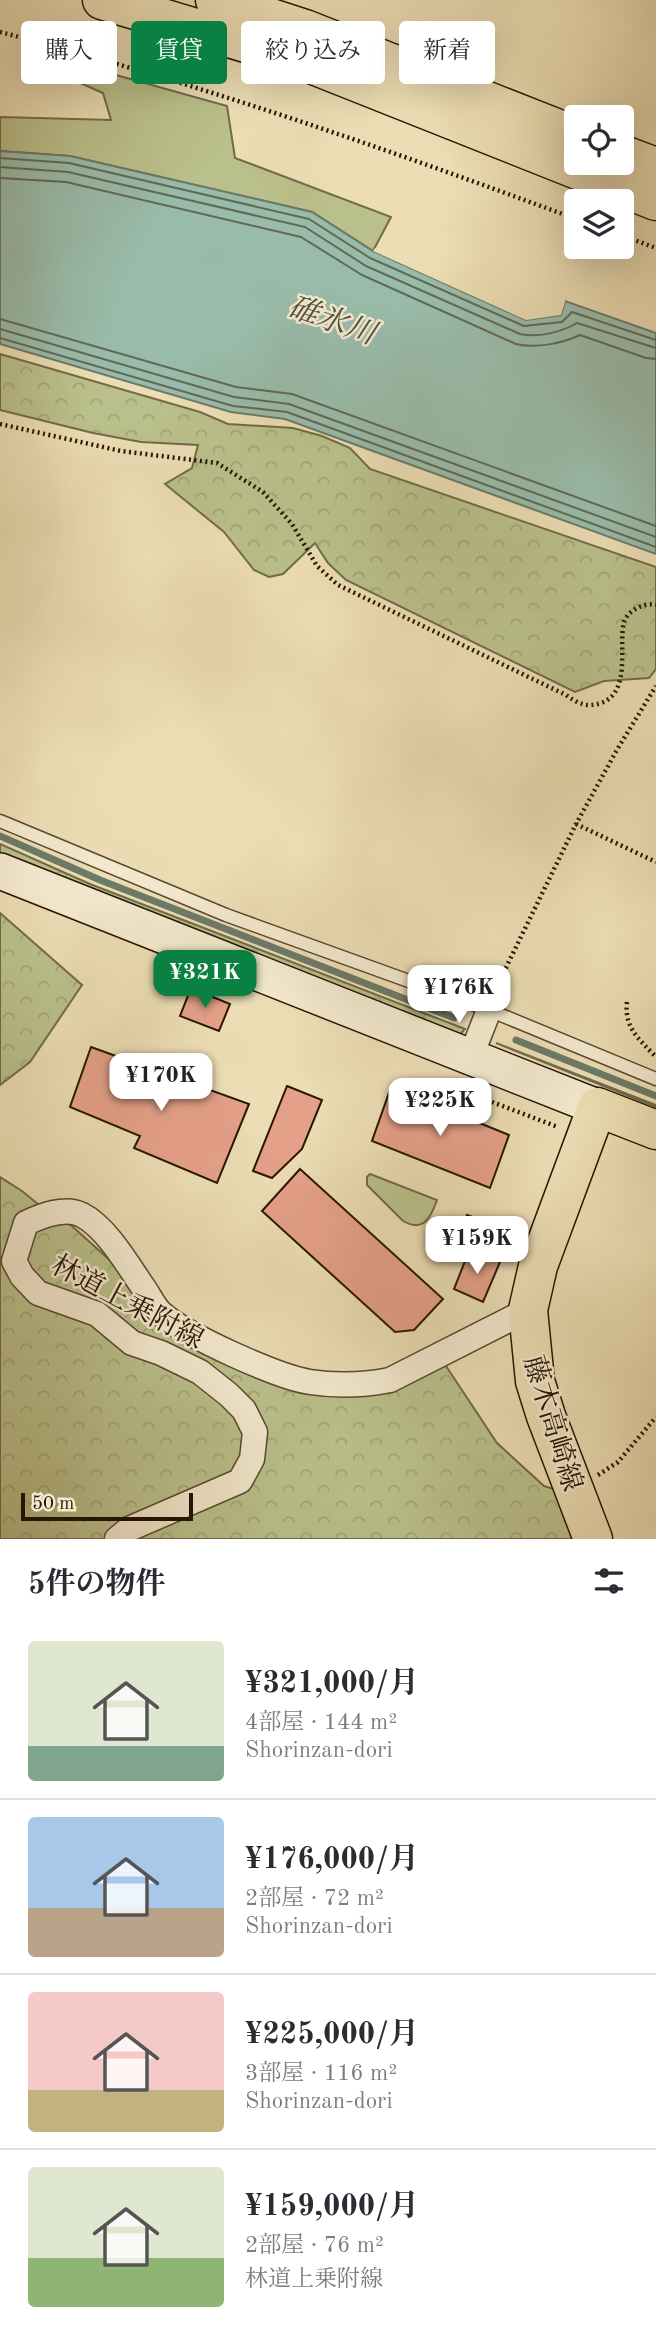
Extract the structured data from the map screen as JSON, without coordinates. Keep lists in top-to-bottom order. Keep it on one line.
{"streets":{"main road":["藤木高崎線"],"street":["林道上乗附線"]},"crossings":[["林道上乗附線","藤木高崎線"]],"water":["碓氷川"],"scale_bar":"50 m","page":{"chip":["購入","賃貸","絞り込み","新着"],"price":["¥321K","¥176K","¥170K","¥225K","¥159K"],"scale":"50 m","heading":"5件の物件","list":[{"name":"¥321,000/月","note":"4部屋 · 144 m² · Shorinzan-dori"},{"name":"¥176,000/月","note":"2部屋 · 72 m² · Shorinzan-dori"},{"name":"¥225,000/月","note":"3部屋 · 116 m² · Shorinzan-dori"},{"name":"¥159,000/月","note":"2部屋 · 76 m² · 林道上乗附線"}]}}
